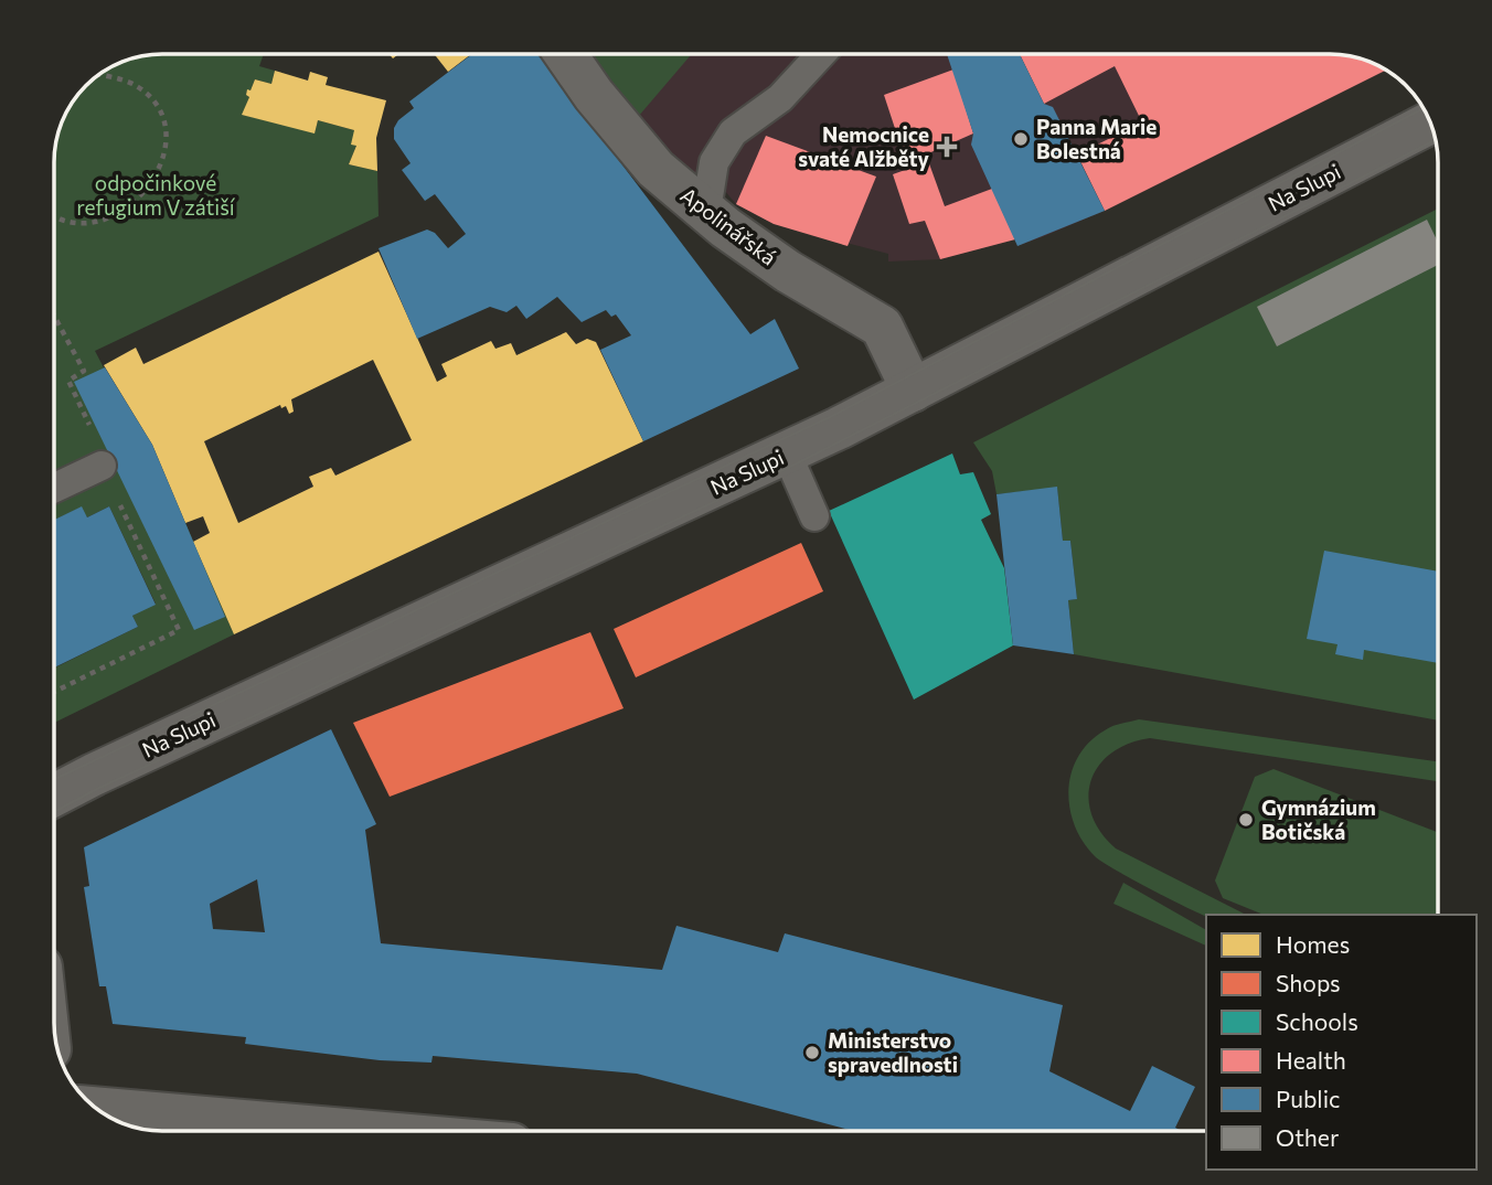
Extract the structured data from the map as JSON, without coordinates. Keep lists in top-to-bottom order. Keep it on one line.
{"streets":{"street":["Na Slupi","Apolinářská"]},"crossings":[["Na Slupi","Apolinářská"]],"parks":["odpočinkové refugium V zátiší"],"places":{"other":["Panna Marie Bolestná","Gymnázium Botičská","Ministerstvo spravedlnosti"],"health":["Nemocnice svaté Alžběty"]},"legend":["Homes","Shops","Schools","Health","Public","Other"]}
